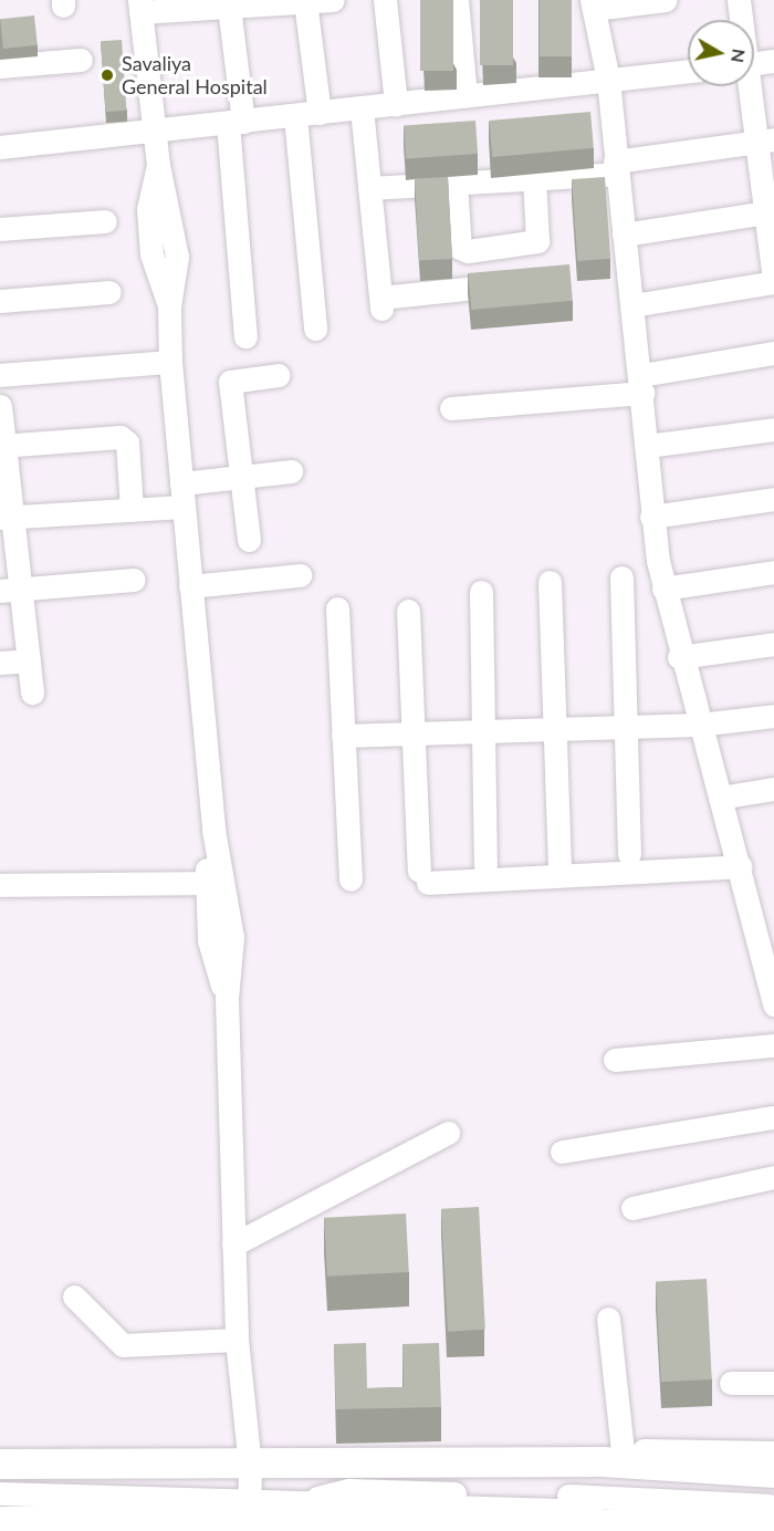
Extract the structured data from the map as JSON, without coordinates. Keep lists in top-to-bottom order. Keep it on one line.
{"places":["Savaliya General Hospital"],"north":"right"}
